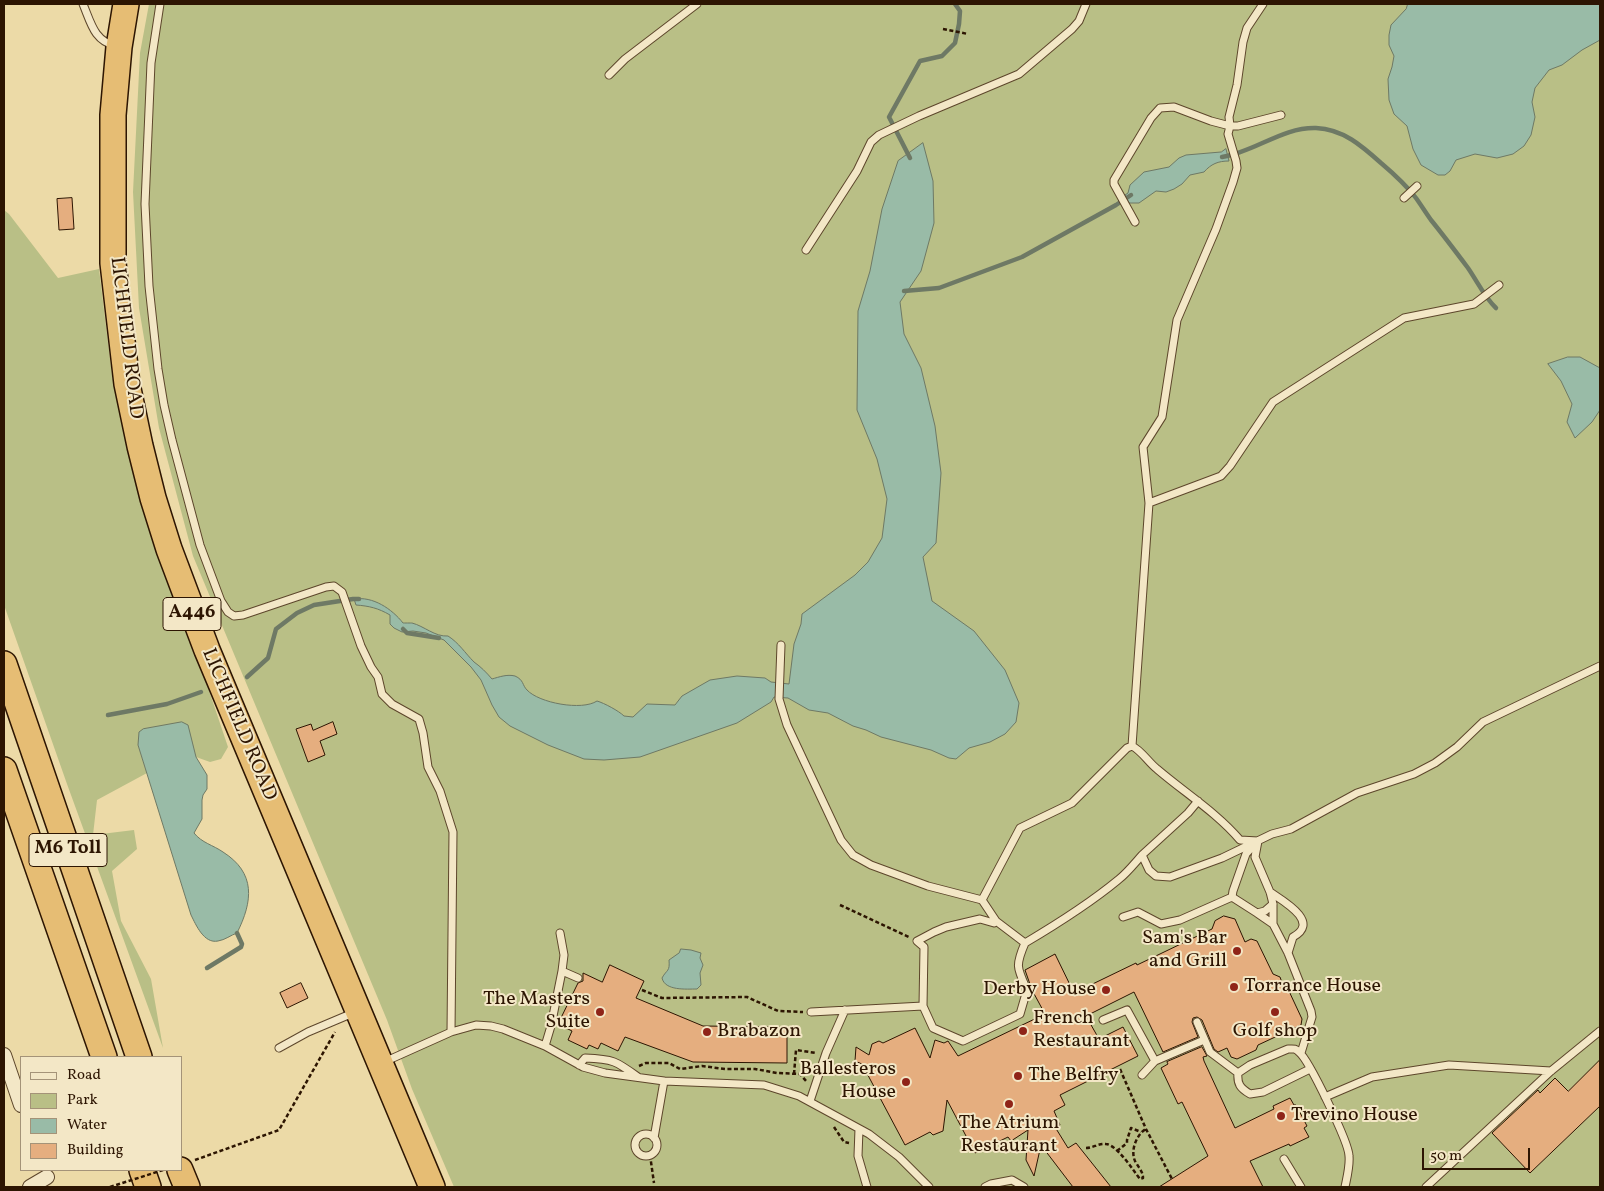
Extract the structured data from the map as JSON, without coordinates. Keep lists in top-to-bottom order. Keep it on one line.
{"streets":{"highway":["LICHFIELD ROAD","A446","M6 Toll"]},"places":["Sam's Bar and Grill","Torrance House","Derby House","The Masters Suite","Golf shop","French Restaurant","Brabazon","The Belfry","Ballesteros House","The Atrium Restaurant","Trevino House"],"legend":["Road","Park","Water","Building"],"scale_bar":"50 m"}
